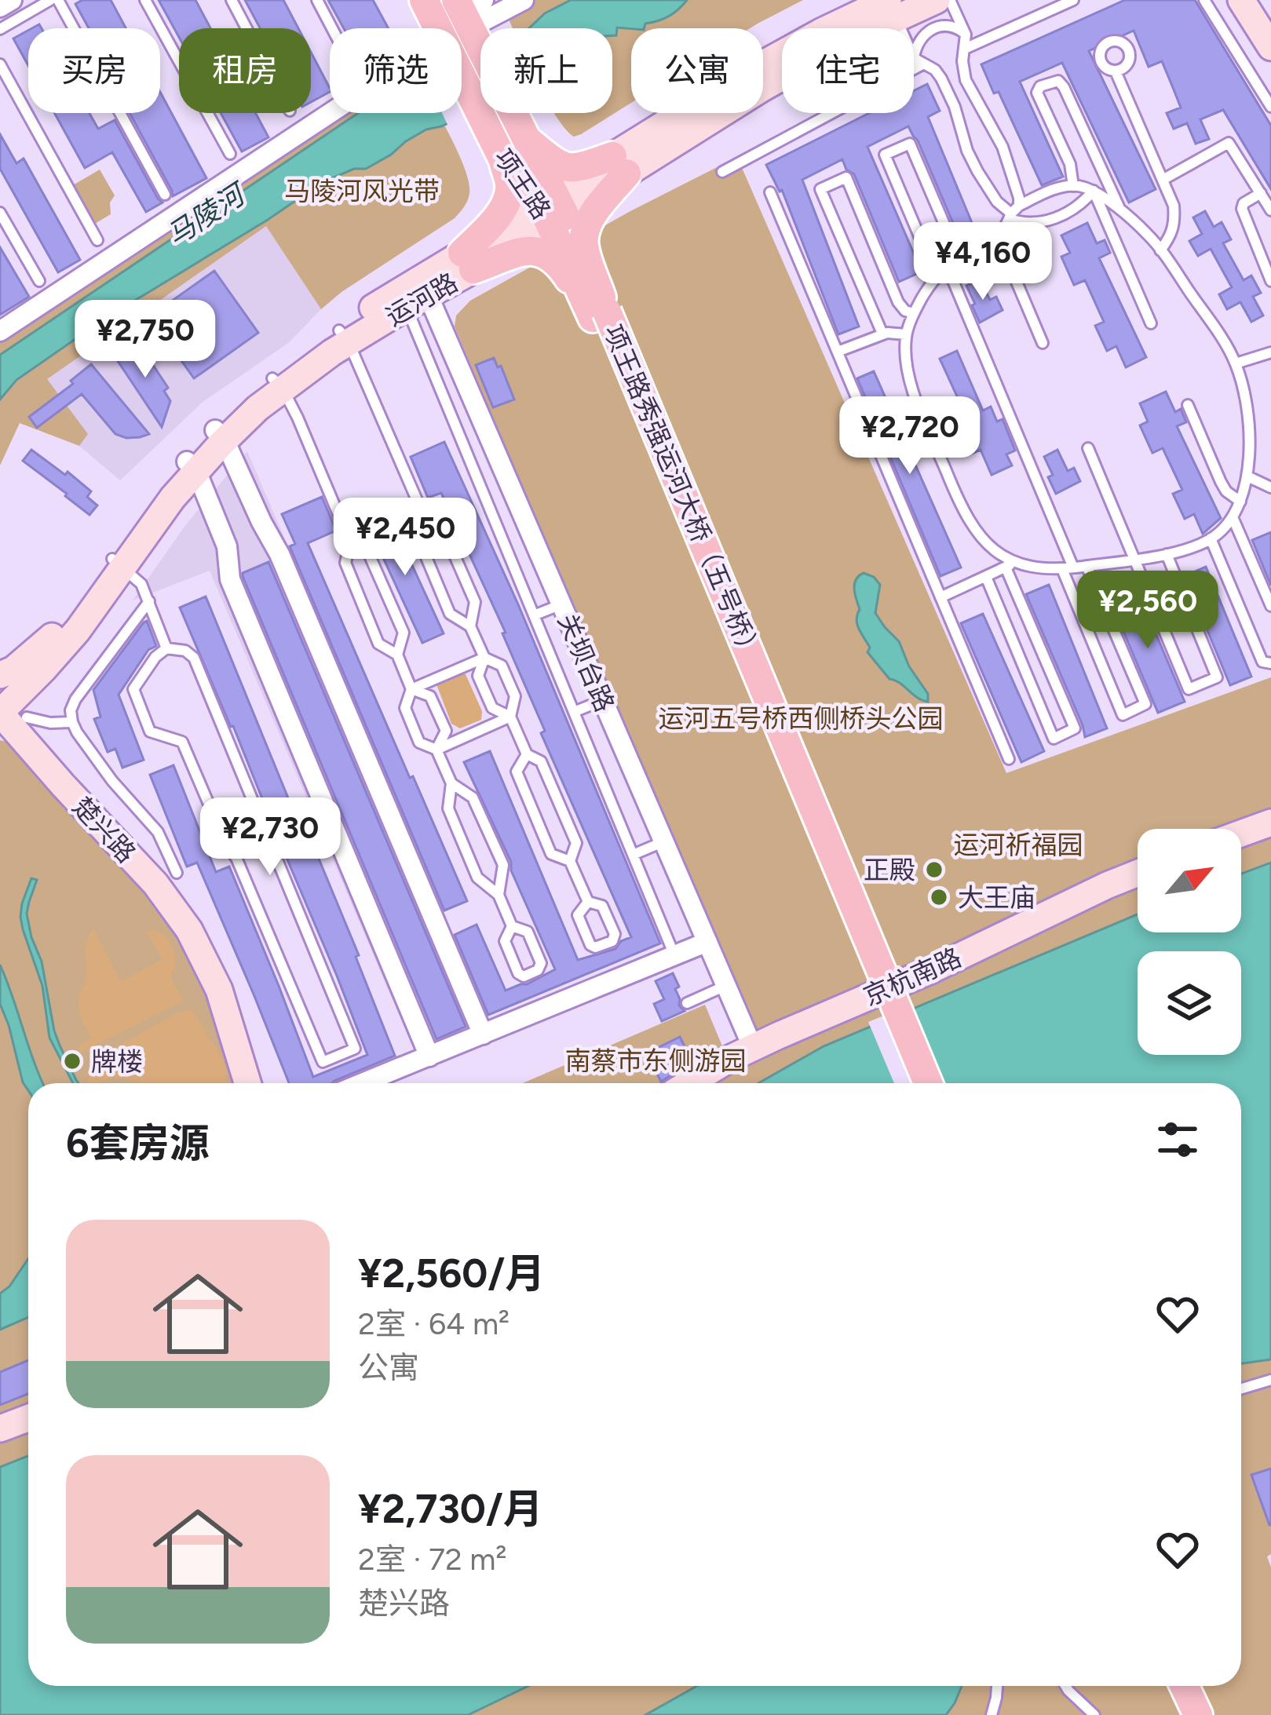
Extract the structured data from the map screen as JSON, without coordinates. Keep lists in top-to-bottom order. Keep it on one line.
{"streets":{"main road":["项王路","项王路秀强运河大桥（五号桥）"],"street":["运河路","关坝台路","楚兴路","京杭南路"]},"crossings":[["项王路","运河路"],["项王路","项王路秀强运河大桥（五号桥）"],["运河路","关坝台路"],["运河路","楚兴路"],["关坝台路","京杭南路"]],"water":["马陵河"],"parks":["马陵河风光带","运河五号桥西侧桥头公园","运河祈福园","南蔡市东侧游园"],"places":["正殿","大王庙","牌楼"],"north":"top right","page":{"chip":["买房","租房","筛选","新上","公寓","住宅"],"price":["¥4,160","¥2,750","¥2,720","¥2,450","¥2,560","¥2,730"],"heading":"6套房源","list":[{"name":"¥2,560/月","note":"2室 · 64 m² · 公寓"},{"name":"¥2,730/月","note":"2室 · 72 m² · 楚兴路"}]}}
